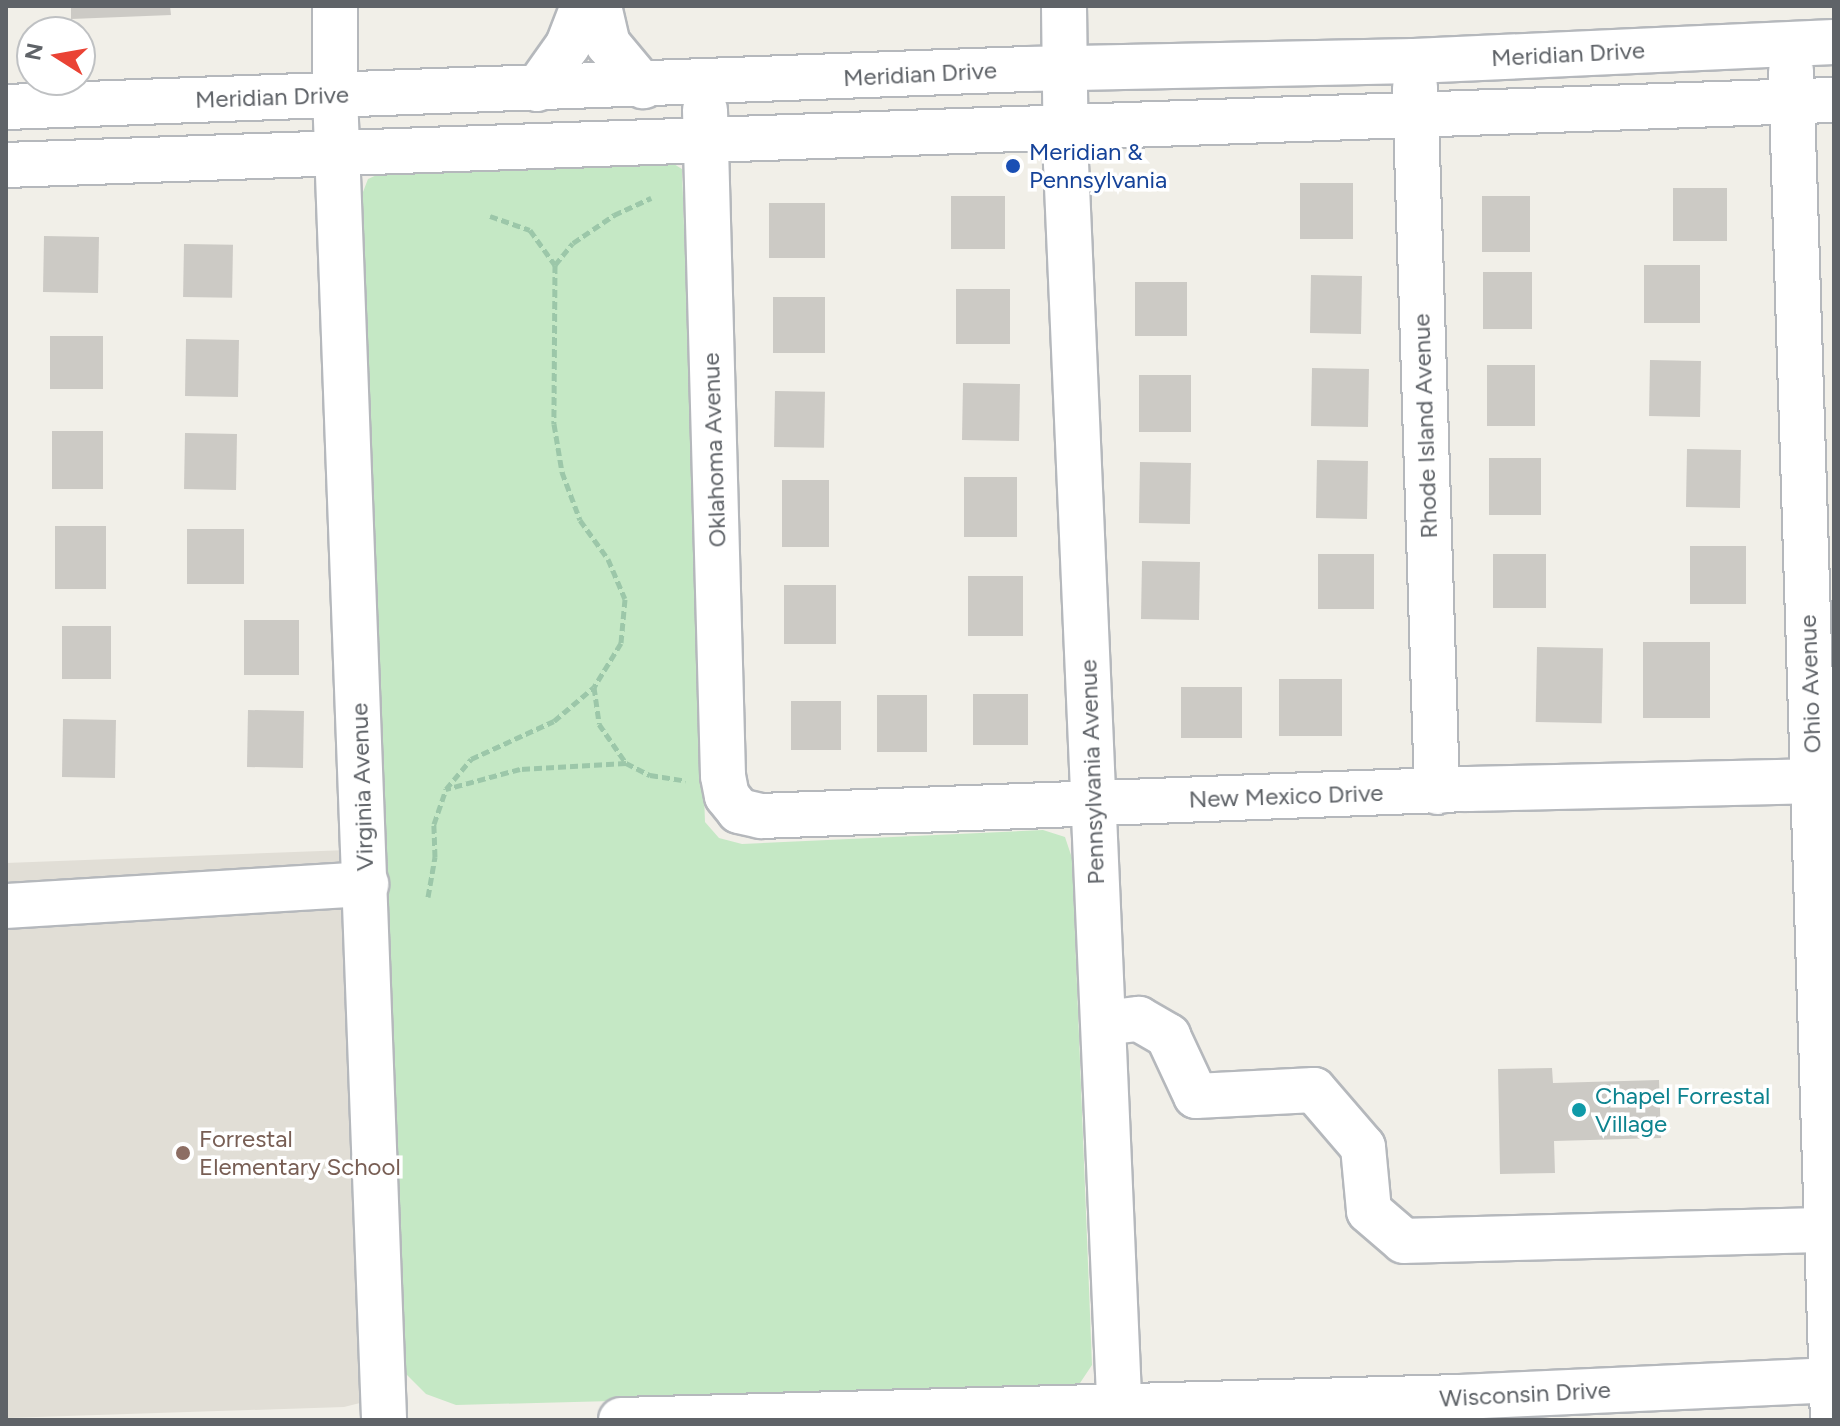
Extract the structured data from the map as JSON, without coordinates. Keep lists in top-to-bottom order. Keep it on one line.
{"streets":{"street":["Meridian Drive","Rhode Island Avenue","Oklahoma Avenue","Ohio Avenue","Pennsylvania Avenue","Virginia Avenue","New Mexico Drive","Wisconsin Drive"]},"crossings":[["Meridian Drive","Rhode Island Avenue"],["Meridian Drive","Oklahoma Avenue"],["Meridian Drive","Ohio Avenue"],["Meridian Drive","Pennsylvania Avenue"],["Meridian Drive","Virginia Avenue"],["Rhode Island Avenue","New Mexico Drive"],["Oklahoma Avenue","New Mexico Drive"],["Ohio Avenue","New Mexico Drive"],["Ohio Avenue","Wisconsin Drive"],["Pennsylvania Avenue","New Mexico Drive"],["Pennsylvania Avenue","Wisconsin Drive"]],"places":["Meridian & Pennsylvania","Chapel Forrestal Village","Forrestal Elementary School"],"north":"left"}
